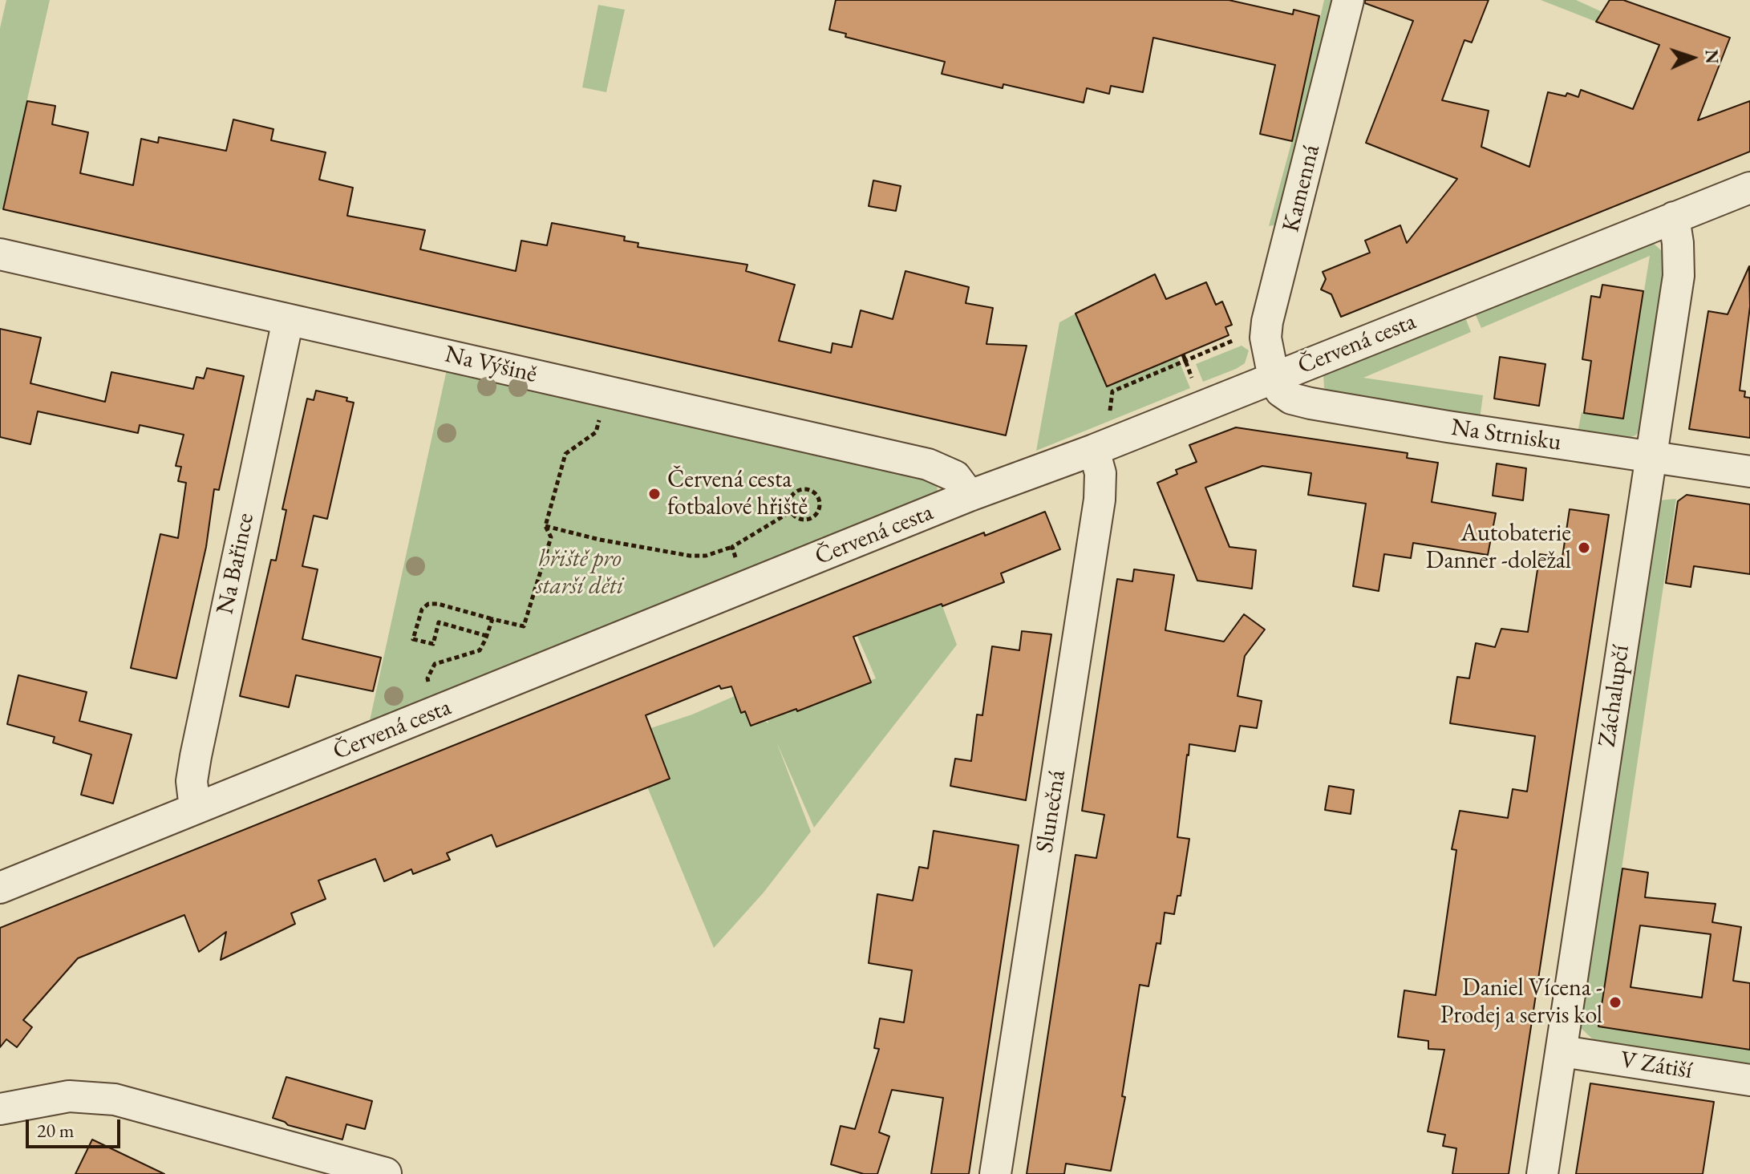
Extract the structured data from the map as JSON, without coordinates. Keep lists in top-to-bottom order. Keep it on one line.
{"streets":{"street":["Kamenná","Červená cesta","Na Výšině","Na Strnisku","Na Bařince","Záchalupčí","Slunečná","V Zátiší"]},"crossings":[["Kamenná","Červená cesta"],["Kamenná","Na Strnisku"],["Červená cesta","Na Výšině"],["Červená cesta","Na Strnisku"],["Červená cesta","Na Bařince"],["Červená cesta","Záchalupčí"],["Červená cesta","Slunečná"],["Na Výšině","Na Bařince"],["Na Strnisku","Záchalupčí"],["Záchalupčí","V Zátiší"]],"parks":["hřiště pro starší děti"],"places":["Červená cesta fotbalové hřiště","Autobaterie Danner -doležal","Daniel Vícena - Prodej a servis kol"],"scale_bar":"20 m","north":"right"}
